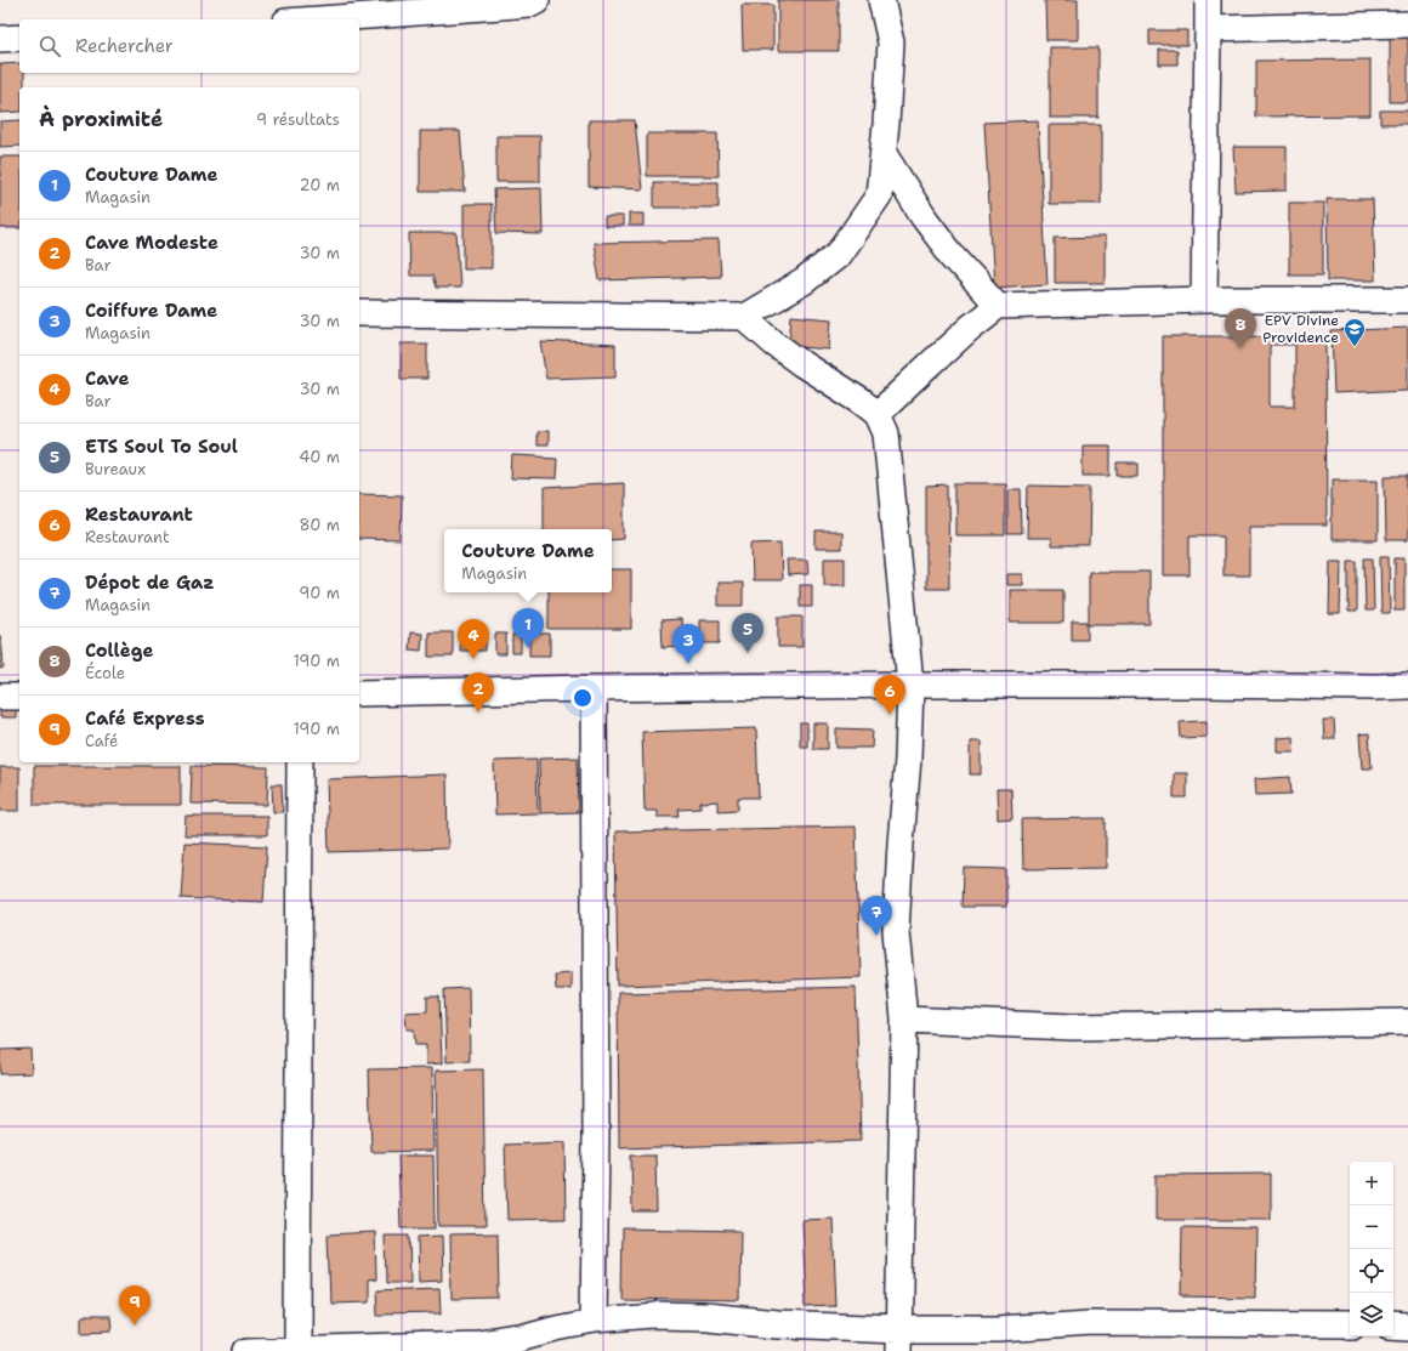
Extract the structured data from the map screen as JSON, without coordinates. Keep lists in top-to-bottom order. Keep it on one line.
{"places":{"school or university":["EPV Divine Providence"]},"page":{"search":"Rechercher","heading":["À proximité","9 résultats"],"list":[{"mark":"1","name":"Couture Dame","note":"Magasin","value":"20 m"},{"mark":"2","name":"Cave Modeste","note":"Bar","value":"30 m"},{"mark":"3","name":"Coiffure Dame","note":"Magasin","value":"30 m"},{"mark":"4","name":"Cave","note":"Bar","value":"30 m"},{"mark":"5","name":"ETS Soul To Soul","note":"Bureaux","value":"40 m"},{"mark":"6","name":"Restaurant","note":"Restaurant","value":"80 m"},{"mark":"7","name":"Dépot de Gaz","note":"Magasin","value":"90 m"},{"mark":"8","name":"Collège","note":"École","value":"190 m"},{"mark":"9","name":"Café Express","note":"Café","value":"190 m"}],"pins":["8","1","5","4","3","2","6","7","9"],"popup":["Couture Dame","Magasin"],"map_buttons":["+","−"]}}
